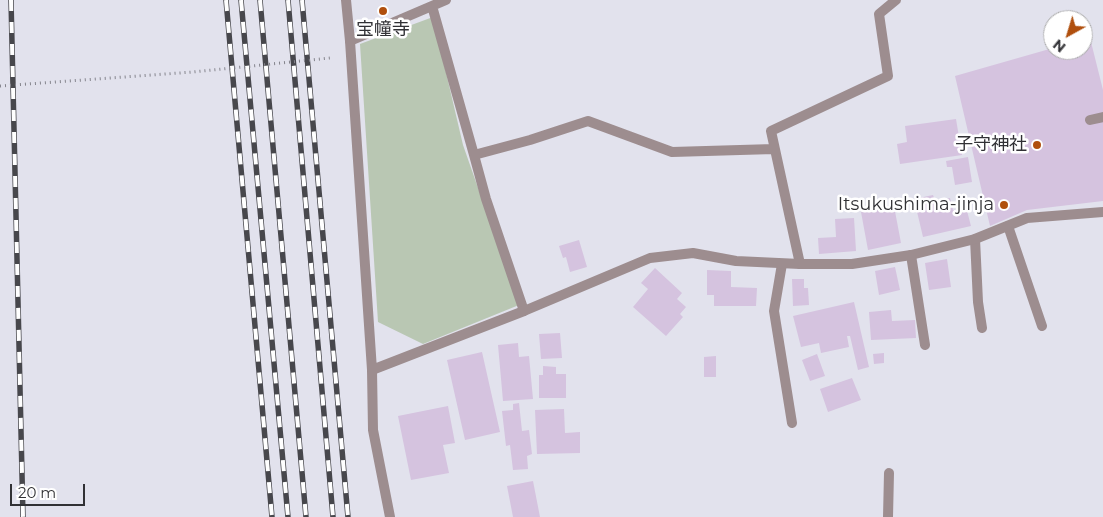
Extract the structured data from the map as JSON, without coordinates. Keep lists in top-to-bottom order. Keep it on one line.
{"places":["宝幢寺","子守神社","Itsukushima-jinja"],"scale_bar":"20 m","north":"bottom left"}
